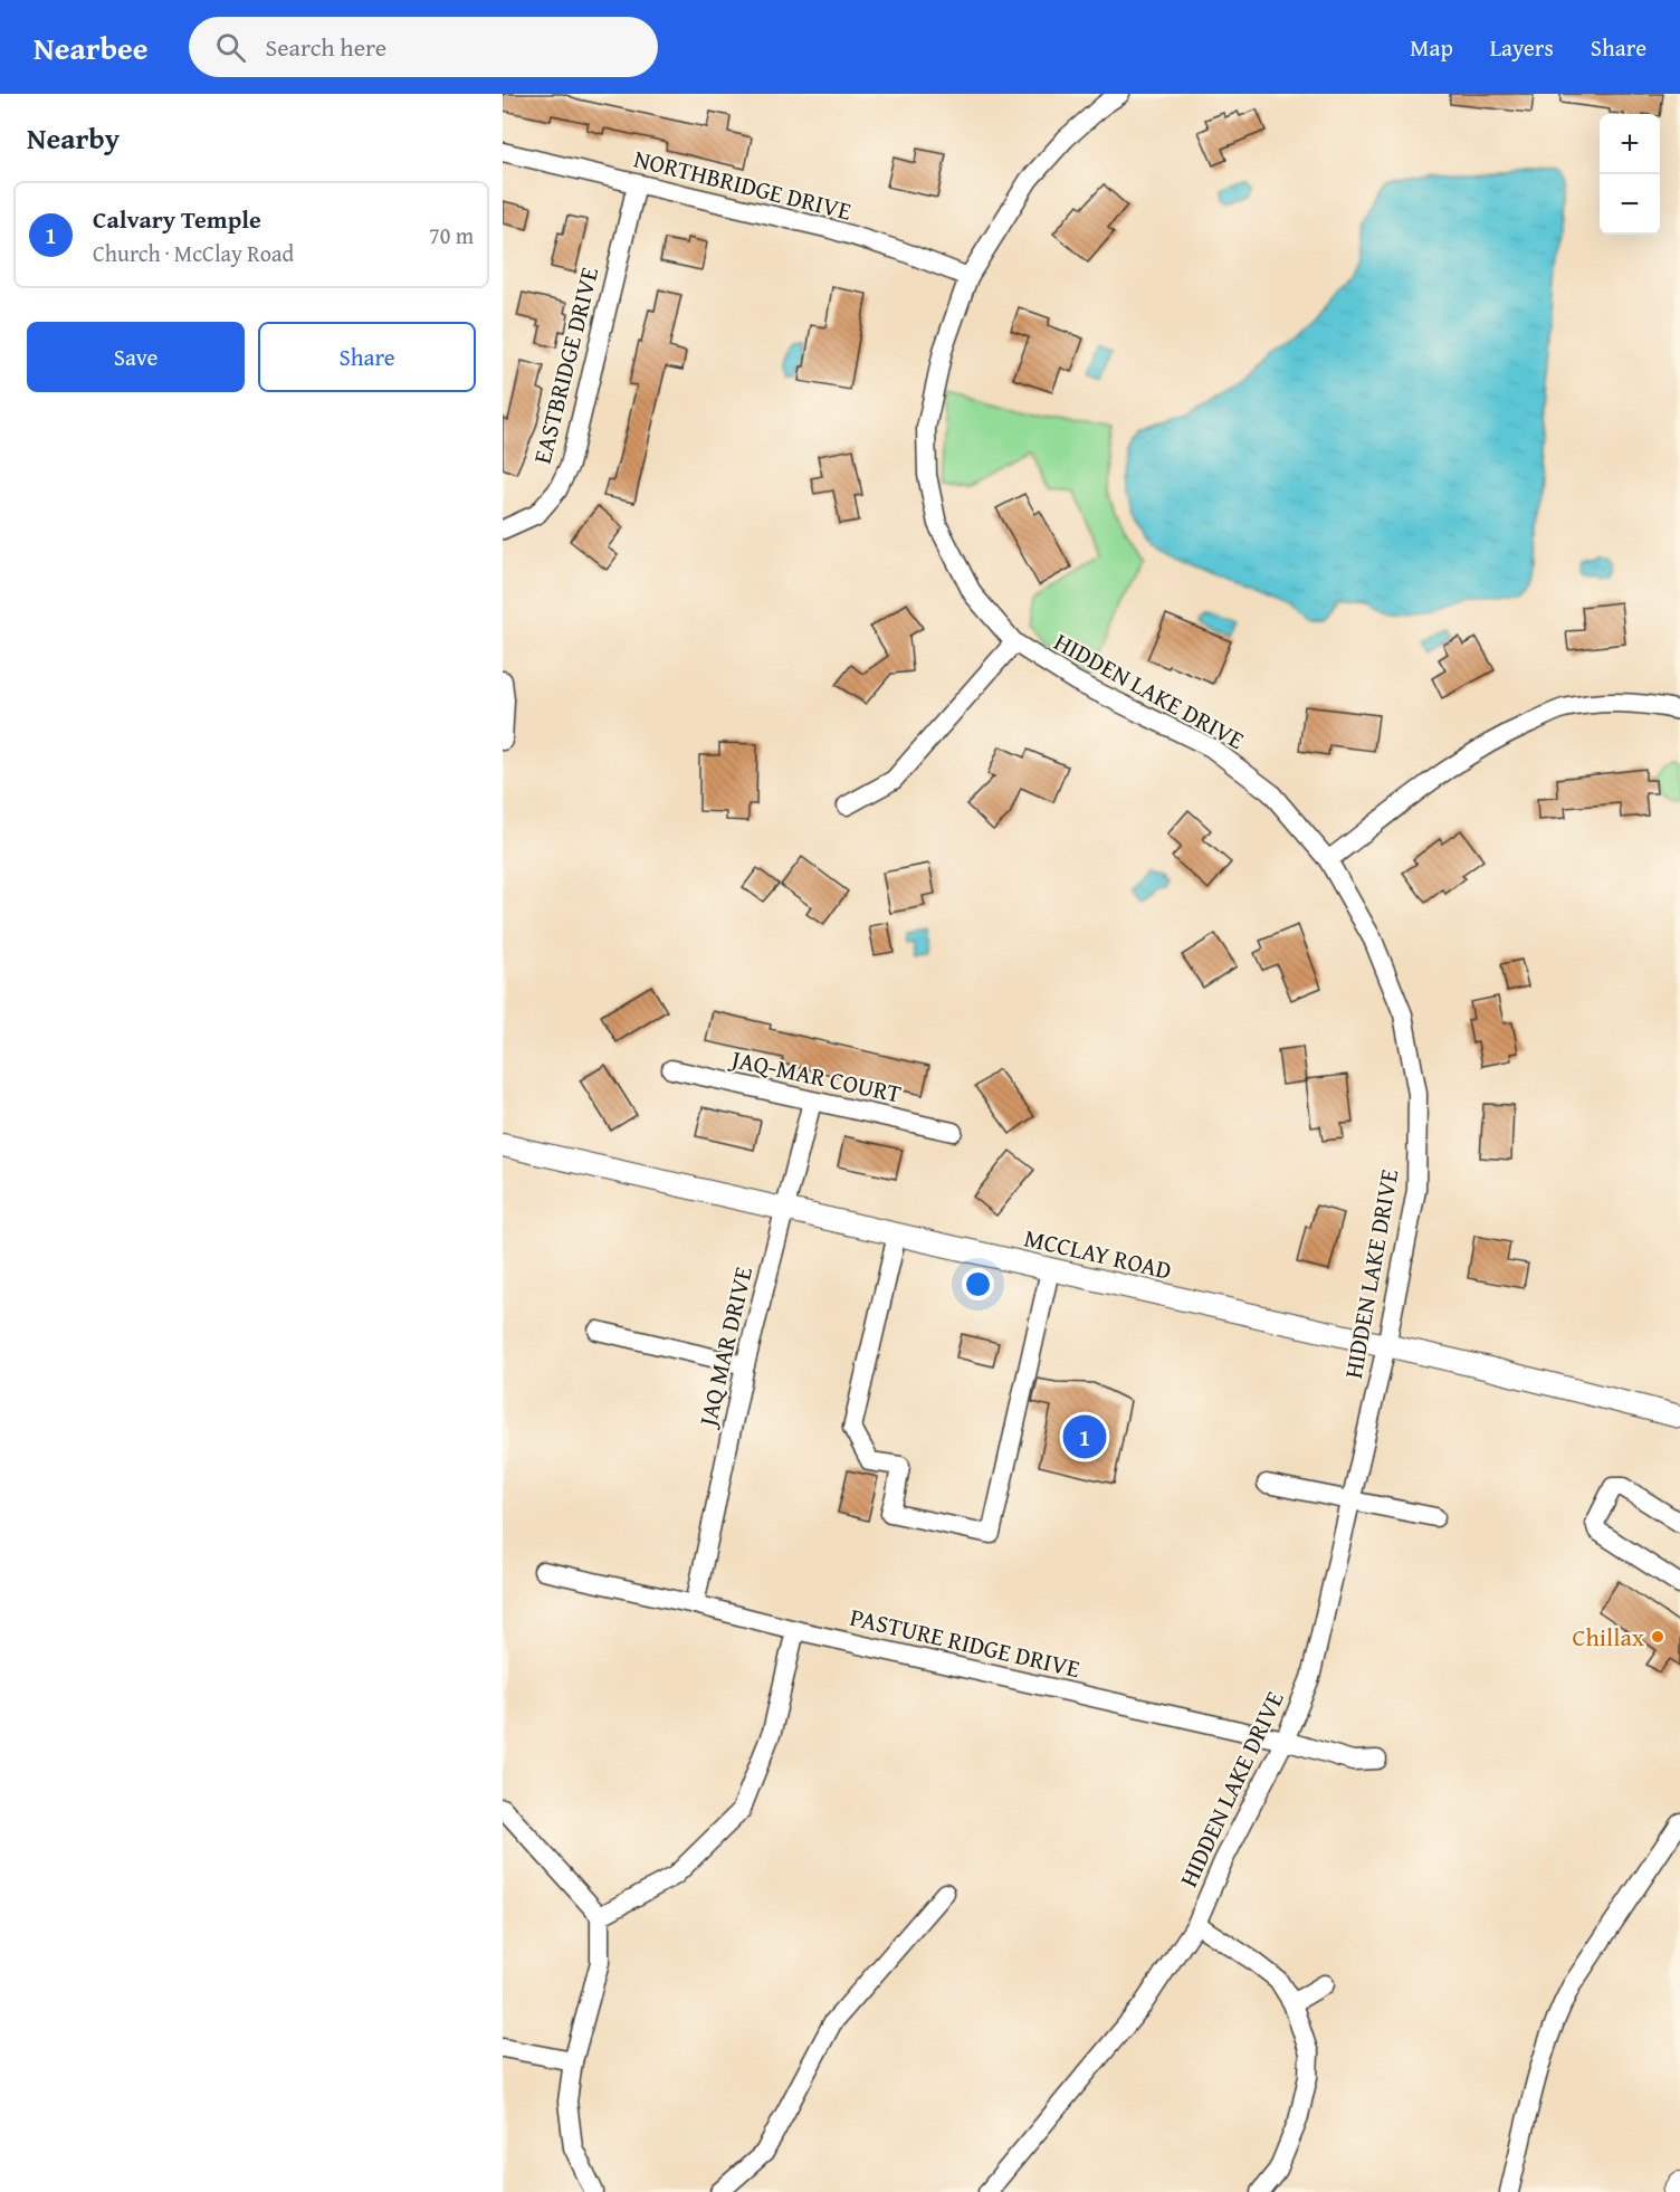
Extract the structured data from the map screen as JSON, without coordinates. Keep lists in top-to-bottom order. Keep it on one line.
{"streets":{"main road":["MCCLAY ROAD"],"street":["NORTHBRIDGE DRIVE","EASTBRIDGE DRIVE","HIDDEN LAKE DRIVE","JAQ-MAR COURT","JAQ MAR DRIVE","PASTURE RIDGE DRIVE"]},"crossings":[["NORTHBRIDGE DRIVE","EASTBRIDGE DRIVE"],["NORTHBRIDGE DRIVE","HIDDEN LAKE DRIVE"],["HIDDEN LAKE DRIVE","MCCLAY ROAD"],["HIDDEN LAKE DRIVE","PASTURE RIDGE DRIVE"],["JAQ-MAR COURT","JAQ MAR DRIVE"],["MCCLAY ROAD","JAQ MAR DRIVE"],["JAQ MAR DRIVE","PASTURE RIDGE DRIVE"]],"places":["Chillax"],"page":{"header":"Nearbee","search":"Search here","nav":["Map","Layers","Share"],"heading":"Nearby","map_buttons":["+","−"],"list":[{"mark":"1","name":"Calvary Temple","note":"Church · McClay Road","value":"70 m"}],"buttons":["Save","Share"],"pins":"1"}}
